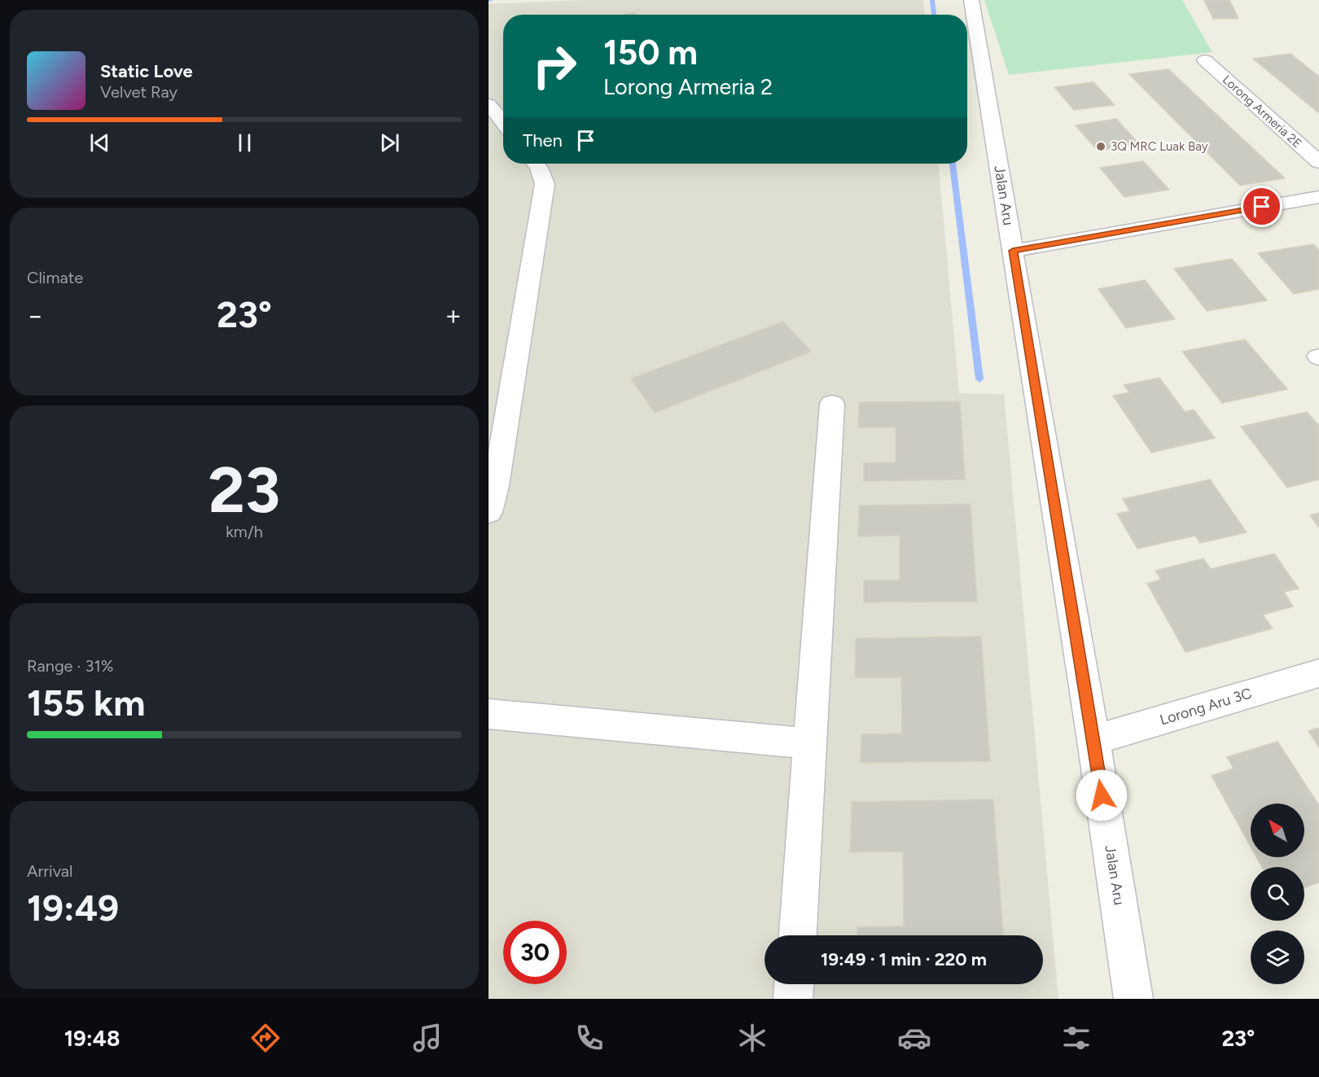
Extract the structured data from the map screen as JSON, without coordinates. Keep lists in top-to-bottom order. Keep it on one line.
{"streets":{"street":["Lorong Armeria 2E","Jalan Aru","Lorong Aru 3C"]},"crossings":[["Jalan Aru","Lorong Aru 3C"]],"places":["3Q MRC Luak Bay"],"north":"top left","page":{"turn":["150 m","Lorong Armeria 2"],"song":["Static Love","Velvet Ray"],"then":"Then","tile":["Climate",["23","km/h"],["Range · 31%","155 km"],["Arrival","19:49"]],"heat":["−","23°","+"],"limit":"30","trip":"19:49 · 1 min · 220 m","tabs":["19:48","23°"]}}
